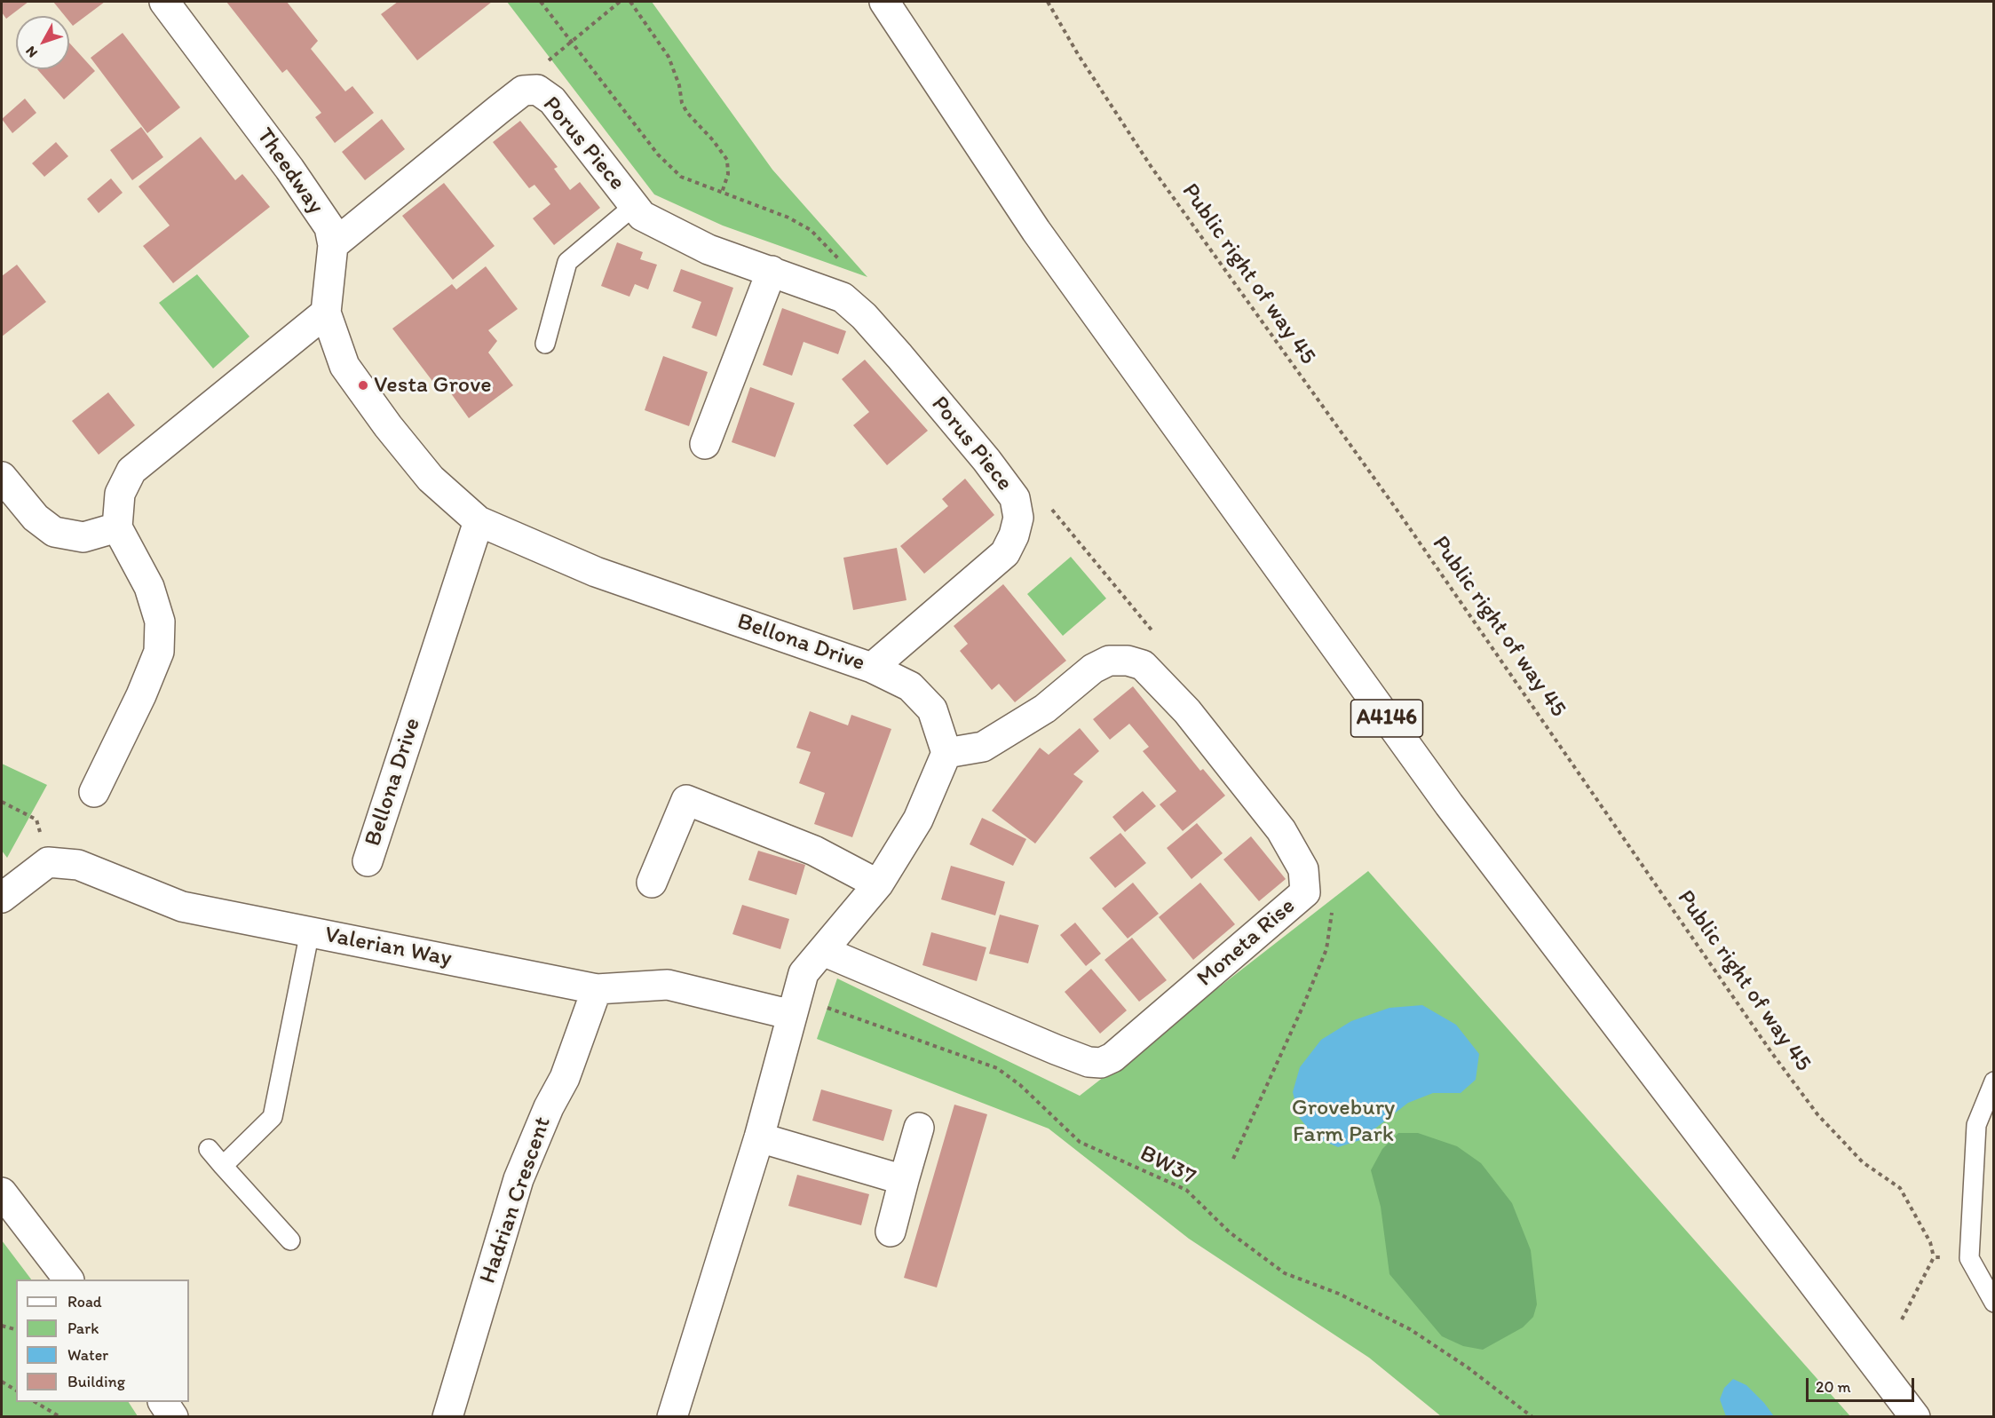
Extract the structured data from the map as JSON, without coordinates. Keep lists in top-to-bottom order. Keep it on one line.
{"streets":{"main road":["Porus Piece","Theedway","Bellona Drive","A4146","Moneta Rise","Valerian Way","Hadrian Crescent"],"path":["Public right of way 45","BW37"]},"crossings":[["Porus Piece","Theedway"],["Porus Piece","Bellona Drive"],["Theedway","Bellona Drive"],["Bellona Drive","Moneta Rise"],["Valerian Way","BW37"],["Valerian Way","Hadrian Crescent"]],"parks":["Grovebury Farm Park"],"places":["Vesta Grove"],"legend":["Road","Park","Water","Building"],"scale_bar":"20 m","north":"bottom left"}
